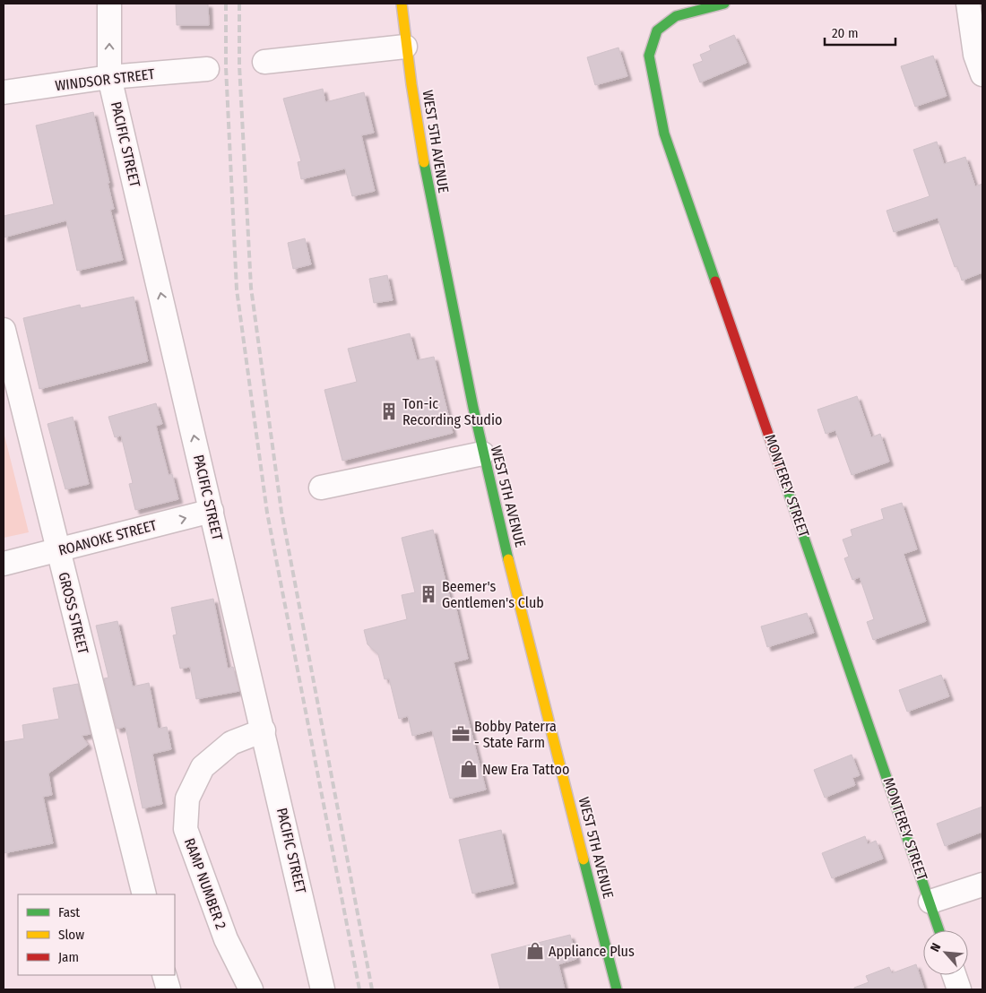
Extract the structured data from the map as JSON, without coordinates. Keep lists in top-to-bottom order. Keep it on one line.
{"streets":{"street":["WINDSOR STREET","WEST 5TH AVENUE","PACIFIC STREET","MONTEREY STREET","ROANOKE STREET","GROSS STREET","RAMP NUMBER 2"]},"crossings":[["WINDSOR STREET","PACIFIC STREET"],["PACIFIC STREET","ROANOKE STREET"],["PACIFIC STREET","RAMP NUMBER 2"],["ROANOKE STREET","GROSS STREET"]],"one_way":["PACIFIC STREET","ROANOKE STREET"],"places":{"building":["Ton-ic Recording Studio","Beemer's Gentlemen's Club"],"office":["Bobby Paterra - State Farm"],"shop":["New Era Tattoo","Appliance Plus"]},"legend":["Fast","Slow","Jam"],"scale_bar":"20 m","north":"top left"}
